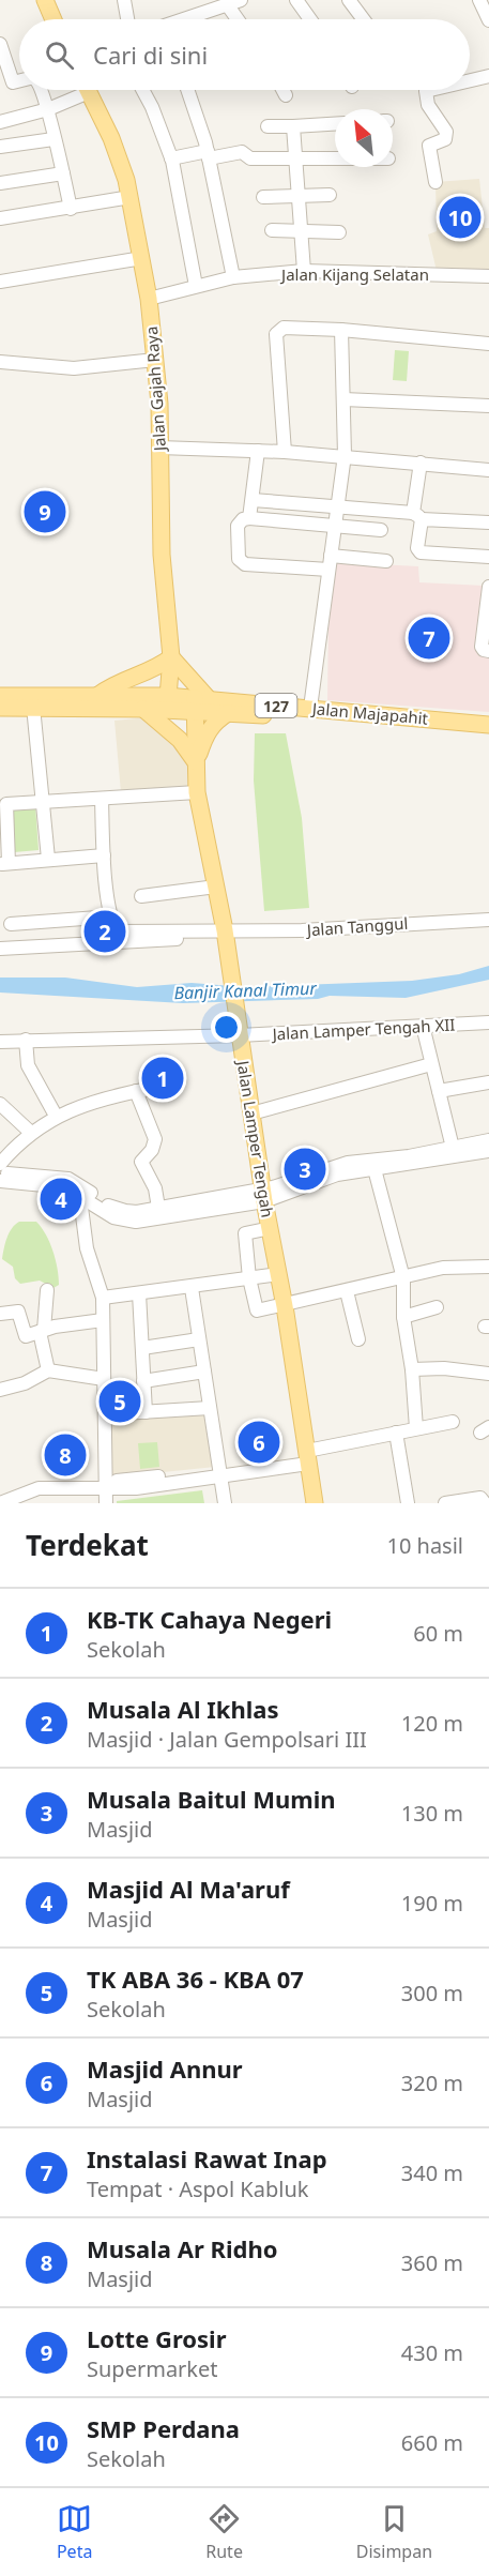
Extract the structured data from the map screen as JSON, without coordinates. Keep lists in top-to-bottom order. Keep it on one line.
{"streets":{"main road":["Jalan Gajah Raya","127","Jalan Majapahit","Jalan Lamper Tengah"],"street":["Jalan Kijang Selatan","Jalan Tanggul","Jalan Lamper Tengah XII"]},"crossings":[["Jalan Kijang Selatan","Jalan Gajah Raya"],["Jalan Gajah Raya","Jalan Majapahit"],["Jalan Majapahit","Jalan Lamper Tengah"],["Jalan Tanggul","Jalan Lamper Tengah"],["Jalan Lamper Tengah XII","Jalan Lamper Tengah"]],"water":["Banjir Kanal Timur"],"north":"top left","page":{"search":"Cari di sini","pins":["10","9","7","2","1","3","4","5","6","8"],"heading":["Terdekat","10 hasil"],"list":[{"mark":"1","name":"KB-TK Cahaya Negeri","note":"Sekolah","value":"60 m"},{"mark":"2","name":"Musala Al Ikhlas","note":"Masjid · Jalan Gempolsari III","value":"120 m"},{"mark":"3","name":"Musala Baitul Mumin","note":"Masjid","value":"130 m"},{"mark":"4","name":"Masjid Al Ma'aruf","note":"Masjid","value":"190 m"},{"mark":"5","name":"TK ABA 36 - KBA 07","note":"Sekolah","value":"300 m"},{"mark":"6","name":"Masjid Annur","note":"Masjid","value":"320 m"},{"mark":"7","name":"Instalasi Rawat Inap","note":"Tempat · Aspol Kabluk","value":"340 m"},{"mark":"8","name":"Musala Ar Ridho","note":"Masjid","value":"360 m"},{"mark":"9","name":"Lotte Grosir","note":"Supermarket","value":"430 m"},{"mark":"10","name":"SMP Perdana","note":"Sekolah","value":"660 m"}],"nav":["Peta","Rute","Disimpan"]}}
